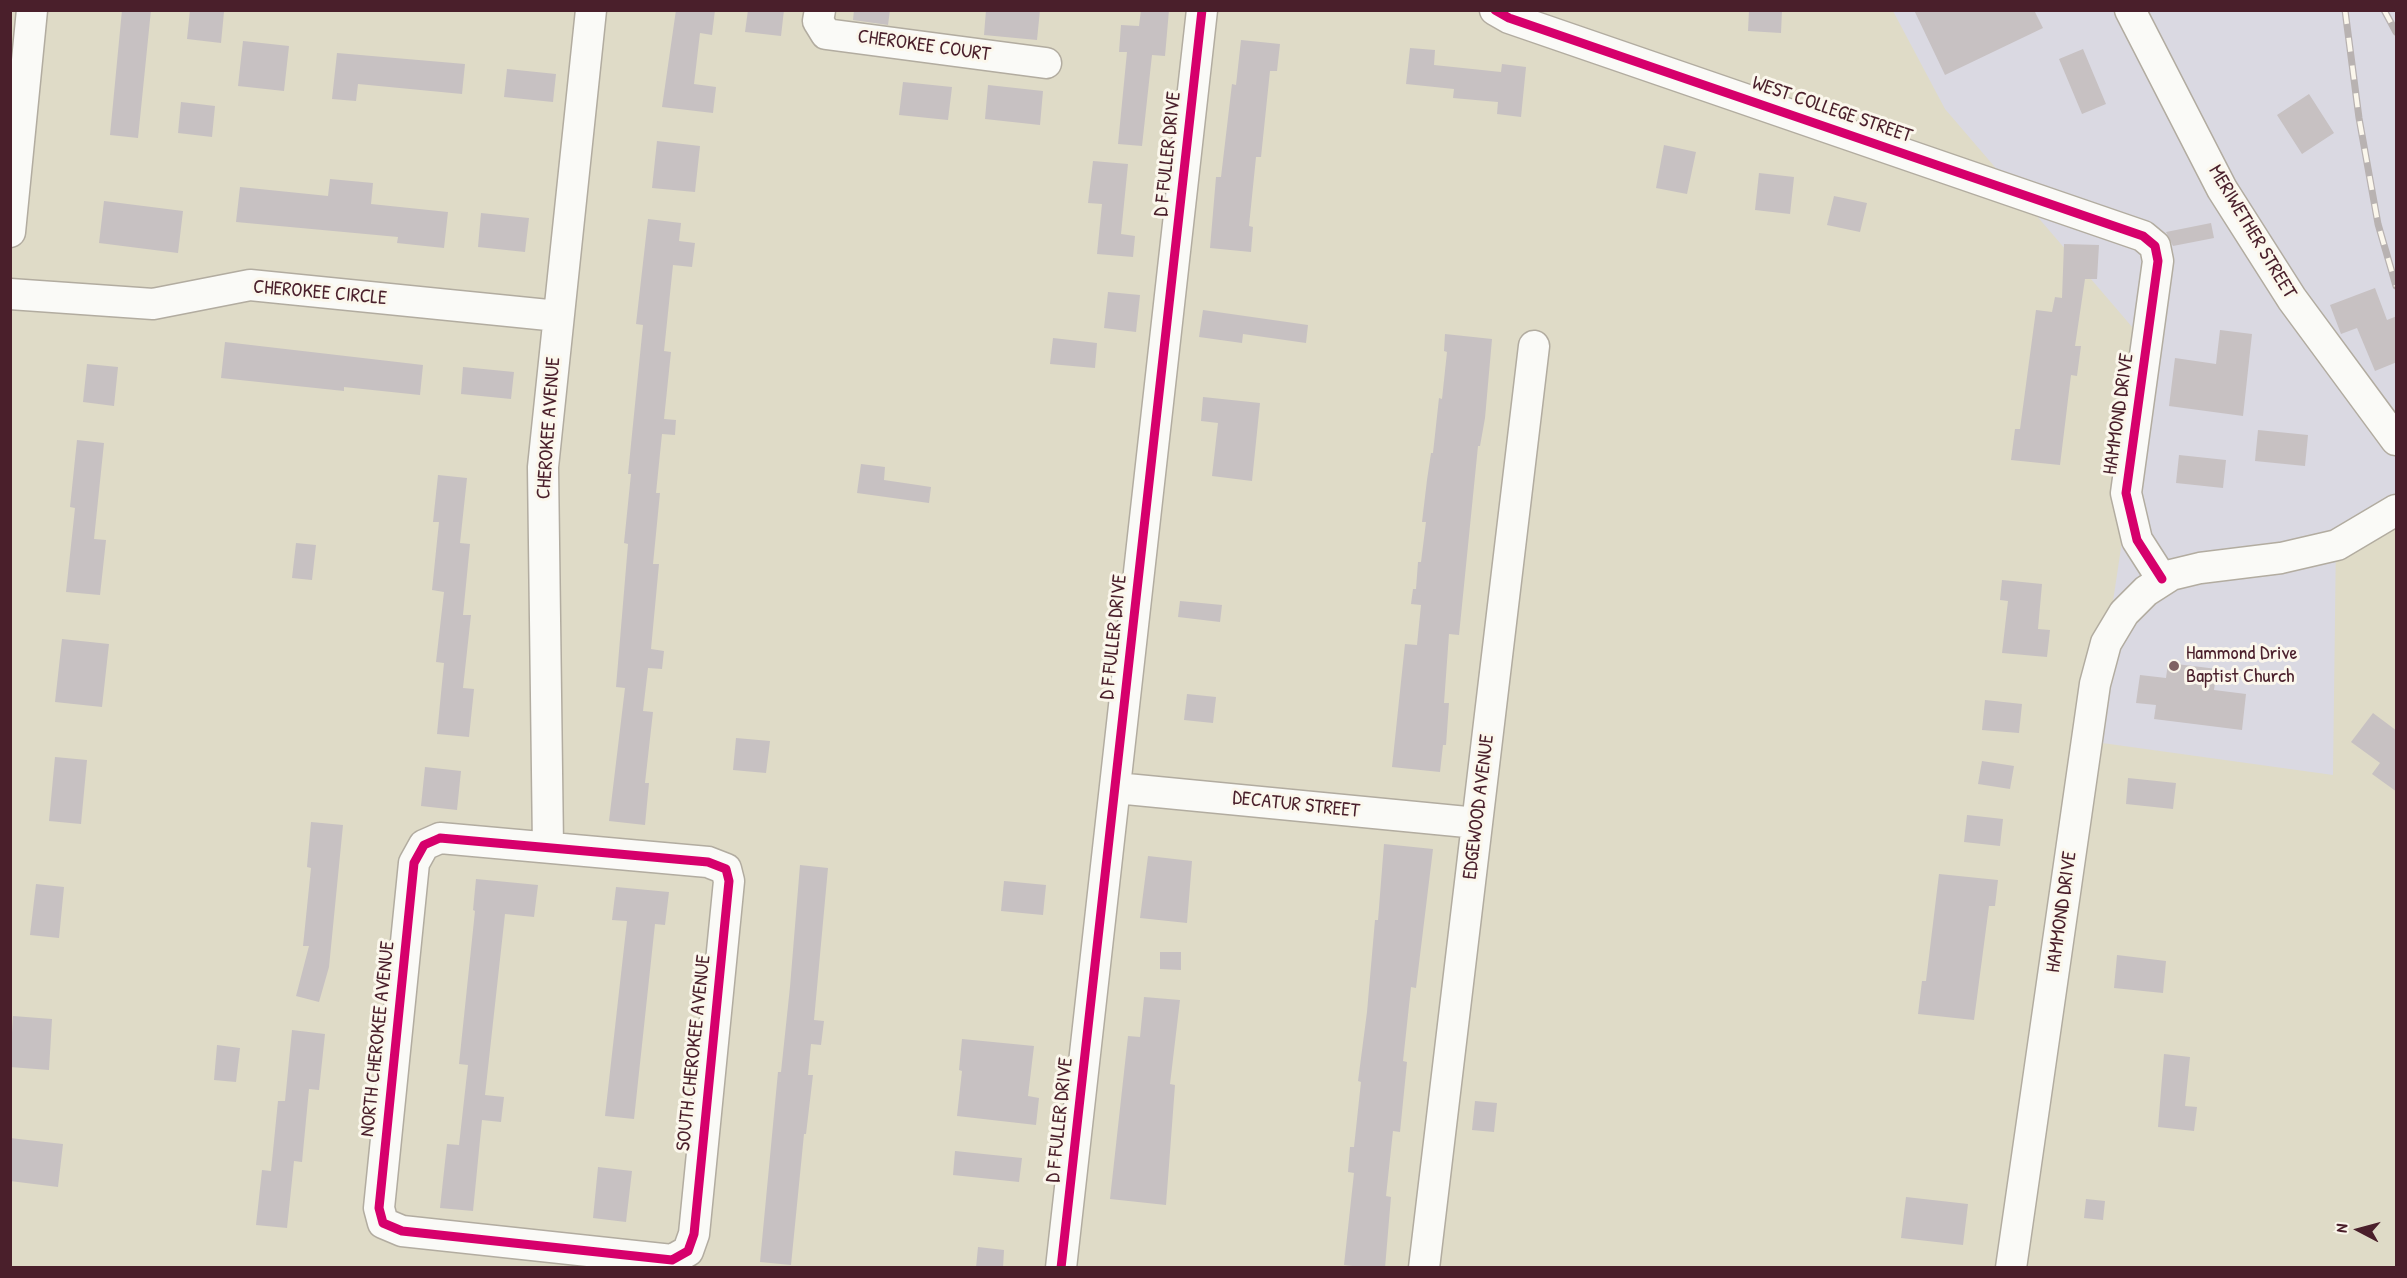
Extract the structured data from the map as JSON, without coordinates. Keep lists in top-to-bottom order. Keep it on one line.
{"streets":{"street":["CHEROKEE COURT","WEST COLLEGE STREET","D F FULLER DRIVE","MERIWETHER STREET","CHEROKEE CIRCLE","HAMMOND DRIVE","CHEROKEE AVENUE","DECATUR STREET","EDGEWOOD AVENUE","NORTH CHEROKEE AVENUE","SOUTH CHEROKEE AVENUE"]},"crossings":[["WEST COLLEGE STREET","HAMMOND DRIVE"],["D F FULLER DRIVE","DECATUR STREET"],["CHEROKEE CIRCLE","CHEROKEE AVENUE"],["CHEROKEE AVENUE","NORTH CHEROKEE AVENUE"],["CHEROKEE AVENUE","SOUTH CHEROKEE AVENUE"],["DECATUR STREET","EDGEWOOD AVENUE"],["NORTH CHEROKEE AVENUE","SOUTH CHEROKEE AVENUE"]],"places":["Hammond Drive Baptist Church"],"north":"left"}
